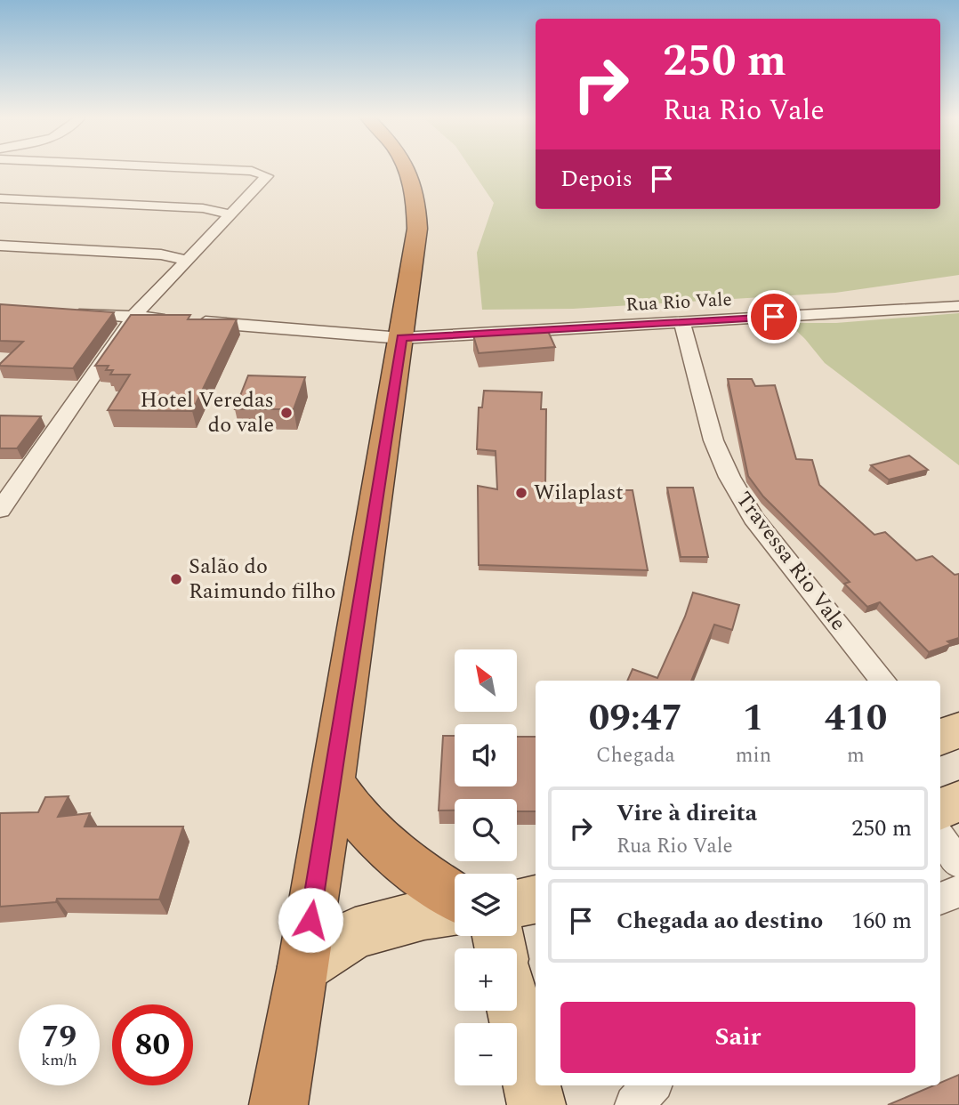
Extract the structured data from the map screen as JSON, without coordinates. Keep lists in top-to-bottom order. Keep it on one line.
{"streets":{"street":["Rua Rio Vale","Travessa Rio Vale"]},"crossings":[["Rua Rio Vale","Travessa Rio Vale"]],"places":["Hotel Veredas do vale","Wilaplast","Salão do Raimundo filho"],"north":"top left","page":{"turn":["250 m","Rua Rio Vale"],"then":"Depois","map_buttons":["+","−"],"eta":["09:47","Chegada","1","min","410","m"],"list":[{"name":"Vire à direita","note":"Rua Rio Vale","value":"250 m"},{"name":"Chegada ao destino","value":"160 m"}],"buttons":"Sair","speed":"79 km/h","limit":"80"}}
